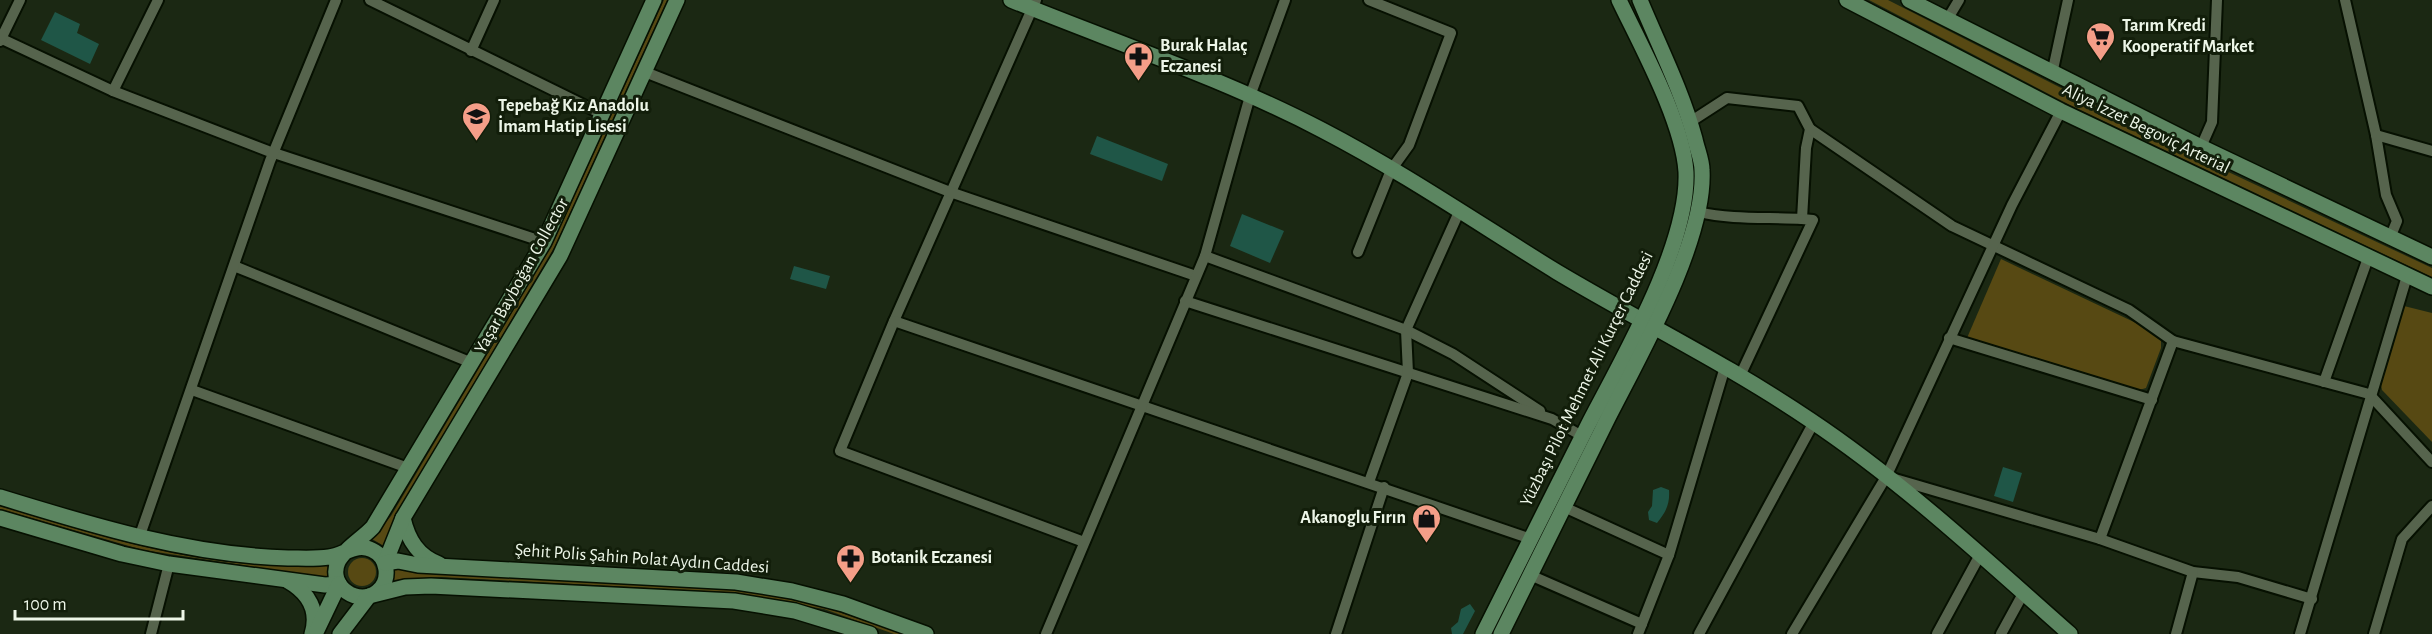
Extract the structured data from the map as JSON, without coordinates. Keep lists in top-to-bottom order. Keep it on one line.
{"streets":{"main road":["Aliya İzzet Begoviç Arterial","Yaşar Bayboğan Collector","Yüzbaşı Pilot Mehmet Ali Kurçer Caddesi","Şehit Polis Şahin Polat Aydın Caddesi"]},"crossings":[["Yaşar Bayboğan Collector","Şehit Polis Şahin Polat Aydın Caddesi"]],"places":{"supermarket":["Tarım Kredi Kooperatif Market"],"pharmacy":["Burak Halaç Eczanesi","Botanik Eczanesi"],"school or university":["Tepebağ Kız Anadolu İmam Hatip Lisesi"],"shop":["Akanoglu Fırın"]},"scale_bar":"100 m"}
